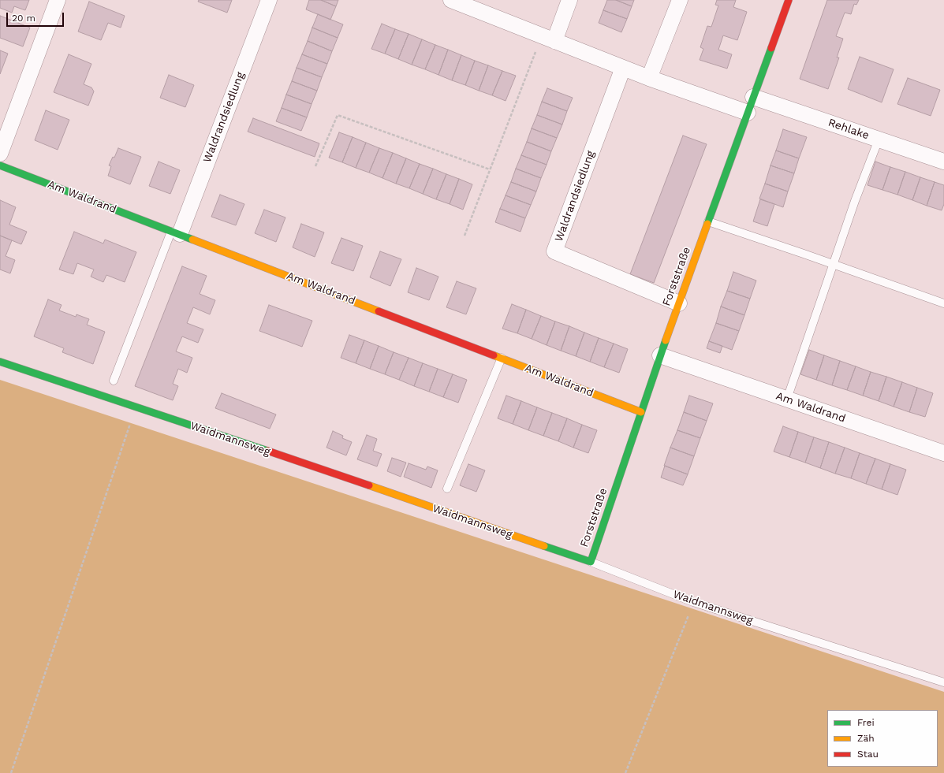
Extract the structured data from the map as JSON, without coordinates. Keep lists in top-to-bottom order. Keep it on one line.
{"streets":{"street":["Waldrandsiedlung","Rehlake","Am Waldrand","Forststraße","Waidmannsweg"]},"crossings":[["Waldrandsiedlung","Am Waldrand"],["Waldrandsiedlung","Forststraße"],["Rehlake","Forststraße"],["Am Waldrand","Forststraße"],["Forststraße","Waidmannsweg"]],"legend":["Frei","Zäh","Stau"],"scale_bar":"20 m"}
